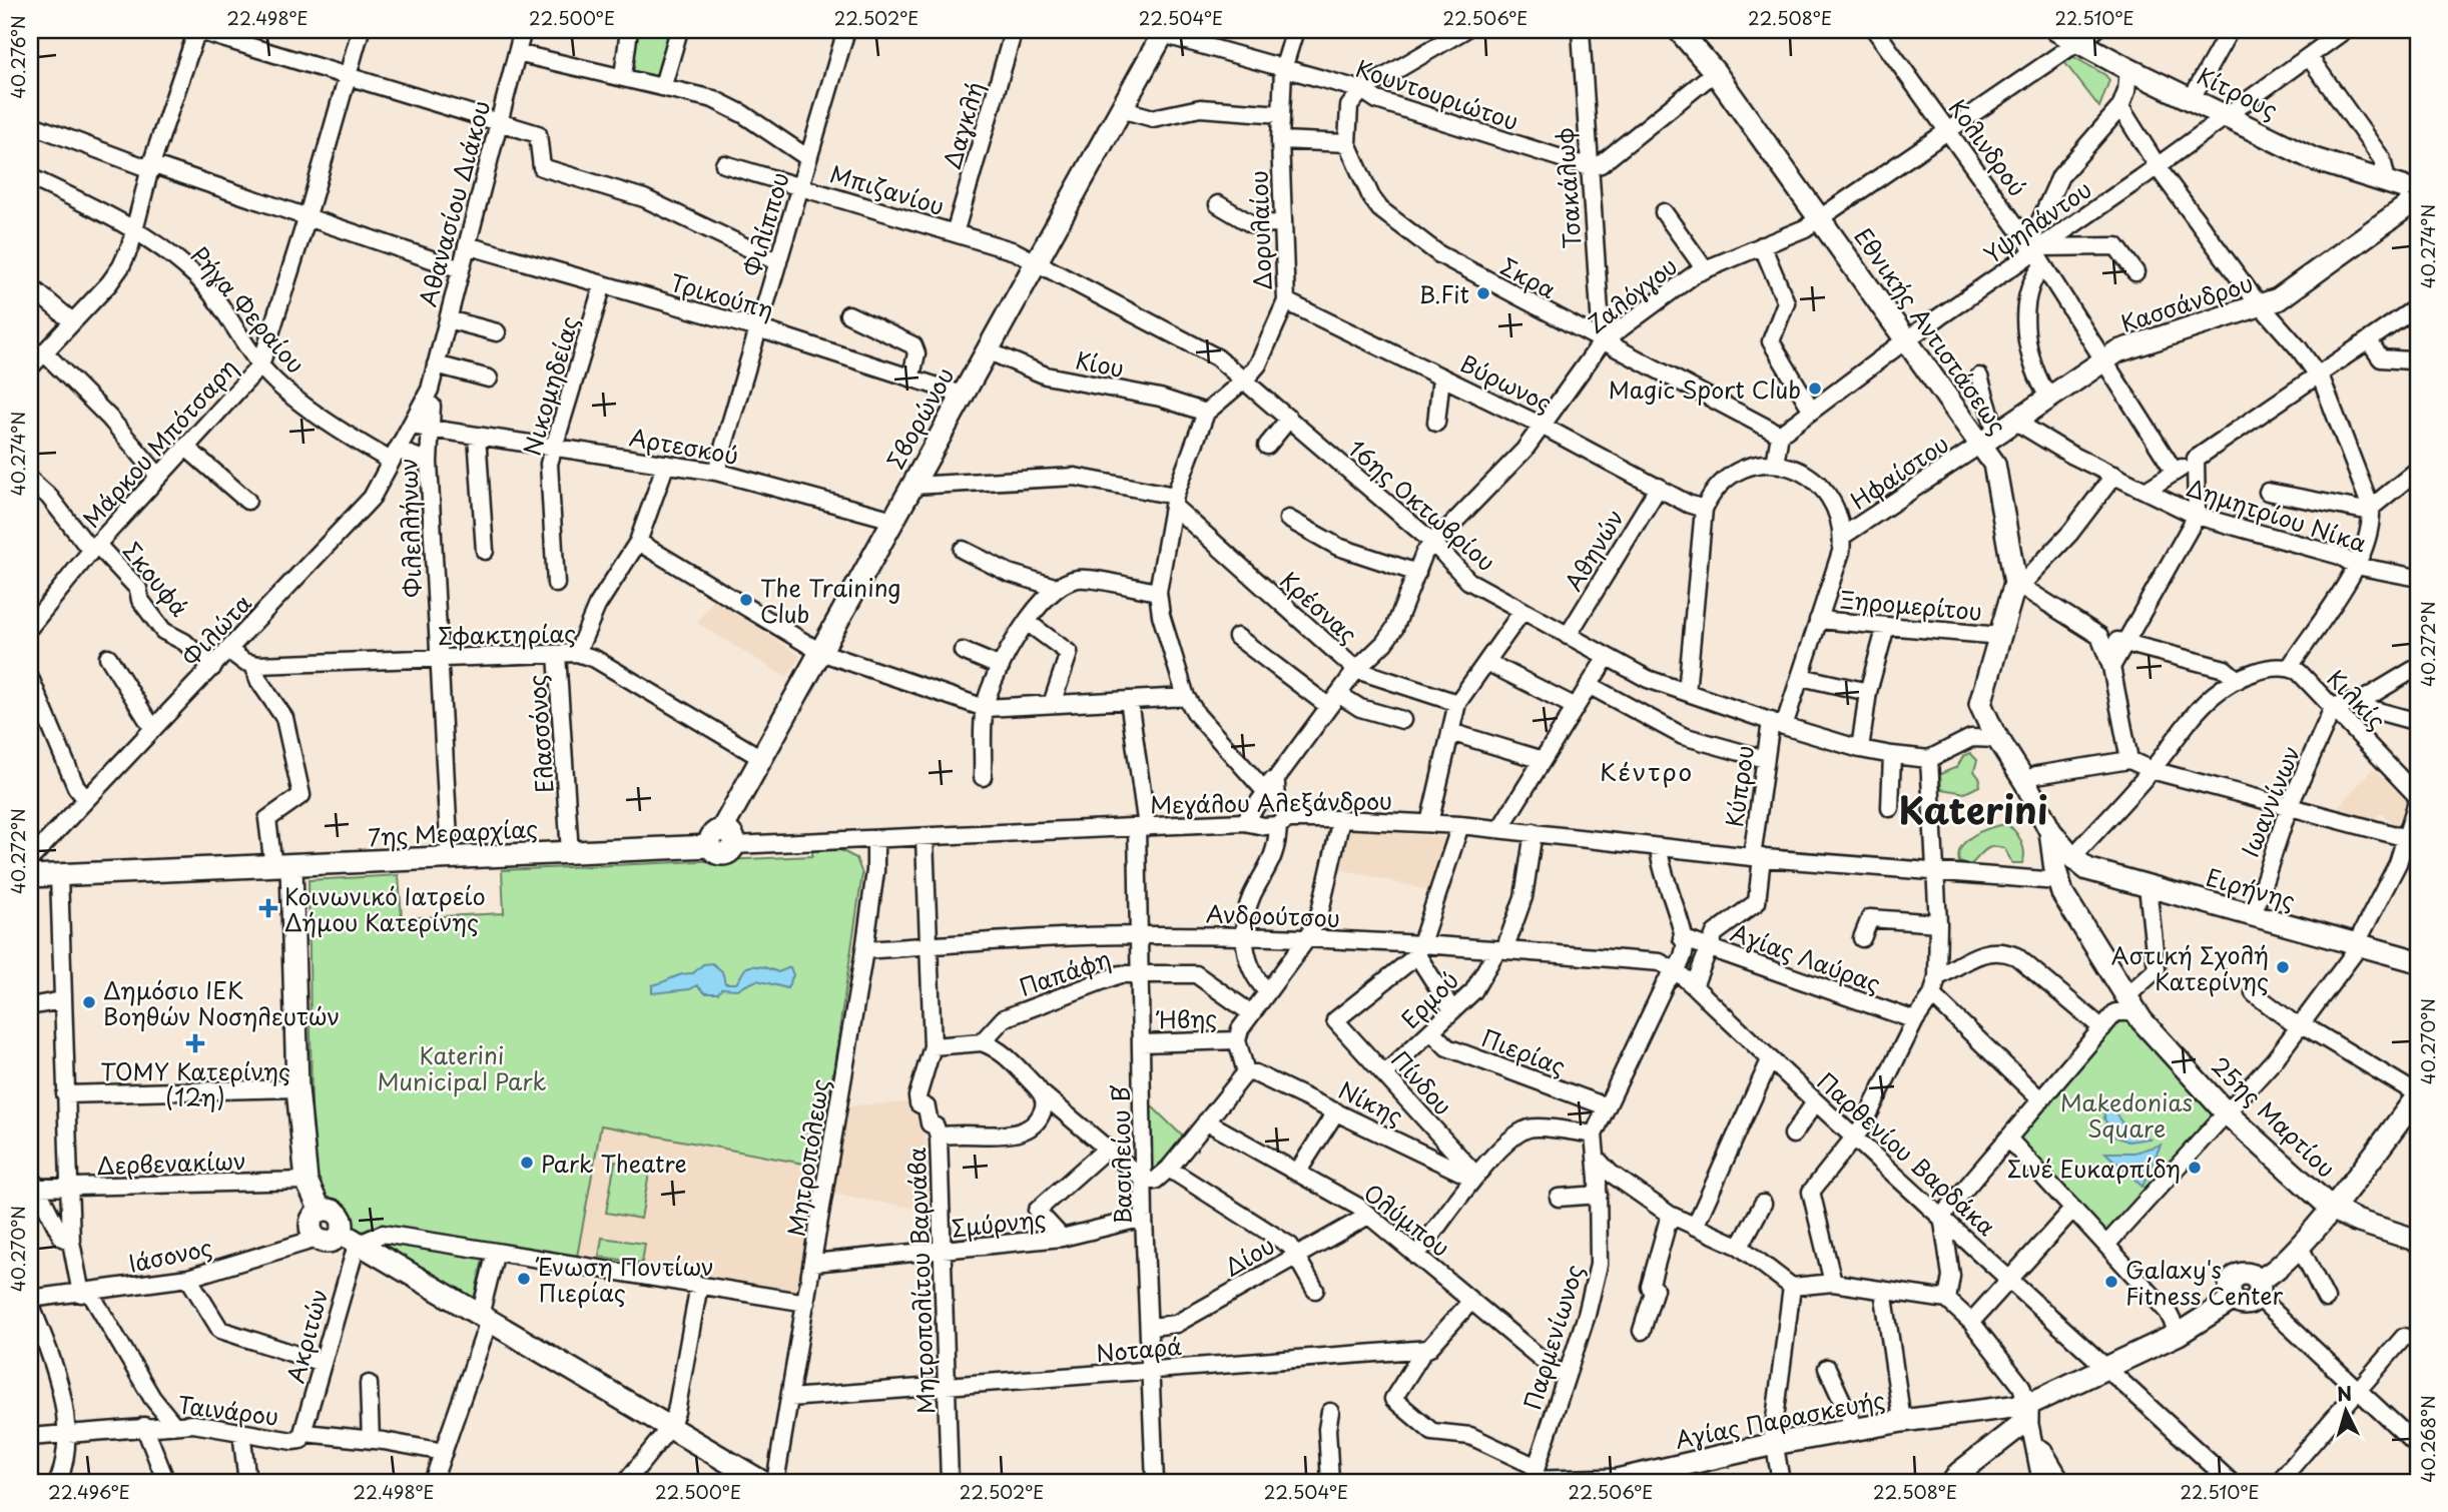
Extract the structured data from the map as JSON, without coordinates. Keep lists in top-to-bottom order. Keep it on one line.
{"streets":{"main road":["Κίτρους","Κασσάνδρου","Εθνικής Αντιστάσεως","Σβορώνου","7ης Μεραρχίας","Ειρήνης","25ης Μαρτίου","Αγίας Παρασκευής"],"street":["Κουντουριώτου","Δαγκλή","Κολινδρού","Τσακάλωφ","Μπιζανίου","Αθανασίου Διάκου","Υψηλάντου","Φιλίππου","Δορυλαίου","Σκρα","Ζαλόγγου","Τρικούπη","Ρήγα Φεραίου","Κίου","Βύρωνος","Νικομηδείας","Μάρκου Μπότσαρη","Αρτεσκού","Ηφαίστου","16ης Οκτωβρίου","Δημητρίου Νίκα","Φιλελλήνων","Αθηνών","Σκουφά","Ξηρομερίτου","Κρέσνας","Φιλώτα","Σφακτηρίας","Κιλκίς","Ελασσόνος","Κύπρου","Ιωαννίνων","Μεγάλου Αλεξάνδρου","Ανδρούτσου","Αγίας Λαύρας","Παπάφη","Ερμού","Ήβης","Πιερίας","Πίνδου","Νίκης","Παρθενίου Βαρδάκα","Βασιλείου Β΄","Μητροπόλεως","Δερβενακίων","Ολύμπου","Σμύρνης","Ιάσονος","Δίου","Μητροπολίτου Βαρνάβα","Ακριτών","Παρμενίωνος","Νοταρά","Ταινάρου"]},"crossings":[["Κίτρους","Υψηλάντου"],["Κίτρους","Ζαλόγγου"],["Κίτρους","Κασσάνδρου"],["Κουντουριώτου","Τσακάλωφ"],["Κουντουριώτου","Δορυλαίου"],["Κουντουριώτου","Σκρα"],["Κουντουριώτου","Σβορώνου"],["Δαγκλή","Μπιζανίου"],["Κολινδρού","Υψηλάντου"],["Κολινδρού","Ζαλόγγου"],["Κολινδρού","Κασσάνδρου"],["Τσακάλωφ","Σκρα"],["Τσακάλωφ","Ζαλόγγου"],["Μπιζανίου","Φιλίππου"],["Μπιζανίου","Σβορώνου"],["Μπιζανίου","16ης Οκτωβρίου"],["Αθανασίου Διάκου","Τρικούπη"],["Αθανασίου Διάκου","Φιλελλήνων"],["Υψηλάντου","Σκρα"],["Υψηλάντου","Εθνικής Αντιστάσεως"],["Φιλίππου","Τρικούπη"],["Φιλίππου","Αρτεσκού"],["Δορυλαίου","Κίου"],["Δορυλαίου","Βύρωνος"],["Δορυλαίου","16ης Οκτωβρίου"],["Σκρα","Ζαλόγγου"],["Ζαλόγγου","Εθνικής Αντιστάσεως"],["Ζαλόγγου","Βύρωνος"],["Ζαλόγγου","16ης Οκτωβρίου"],["Ζαλόγγου","Κρέσνας"],["Ζαλόγγου","Μεγάλου Αλεξάνδρου"],["Τρικούπη","Νικομηδείας"],["Τρικούπη","Σβορώνου"],["Κασσάνδρου","Εθνικής Αντιστάσεως"],["Κασσάνδρου","Ηφαίστου"],["Κασσάνδρου","Δημητρίου Νίκα"],["Ρήγα Φεραίου","Μάρκου Μπότσαρη"],["Ρήγα Φεραίου","Αρτεσκού"],["Ρήγα Φεραίου","Φιλελλήνων"],["Ρήγα Φεραίου","Φιλώτα"],["Εθνικής Αντιστάσεως","Ηφαίστου"],["Εθνικής Αντιστάσεως","Δημητρίου Νίκα"],["Εθνικής Αντιστάσεως","Ξηρομερίτου"],["Κίου","Σβορώνου"],["Βύρωνος","Αθηνών"],["Νικομηδείας","Αρτεσκού"],["Σβορώνου","Αρτεσκού"],["Σβορώνου","16ης Οκτωβρίου"],["Σβορώνου","Σφακτηρίας"],["Σβορώνου","Μεγάλου Αλεξάνδρου"],["Σβορώνου","7ης Μεραρχίας"],["Μάρκου Μπότσαρη","Σκουφά"],["Αρτεσκού","Φιλελλήνων"],["Αρτεσκού","Φιλώτα"],["Ηφαίστου","Δημητρίου Νίκα"],["Ηφαίστου","Κύπρου"],["16ης Οκτωβρίου","Αθηνών"],["16ης Οκτωβρίου","Κύπρου"],["Φιλελλήνων","Σφακτηρίας"],["Φιλελλήνων","7ης Μεραρχίας"],["Σκουφά","Φιλώτα"],["Ξηρομερίτου","Κύπρου"],["Φιλώτα","7ης Μεραρχίας"],["Σφακτηρίας","Ελασσόνος"],["Κιλκίς","Ιωαννίνων"],["Ελασσόνος","7ης Μεραρχίας"],["Κύπρου","Μεγάλου Αλεξάνδρου"],["Κύπρου","Αγίας Λαύρας"],["Κύπρου","Παρθενίου Βαρδάκα"],["Ιωαννίνων","Ειρήνης"],["Μεγάλου Αλεξάνδρου","7ης Μεραρχίας"],["Μεγάλου Αλεξάνδρου","Ερμού"],["Μεγάλου Αλεξάνδρου","25ης Μαρτίου"],["Μεγάλου Αλεξάνδρου","Βασιλείου Β΄"],["Μεγάλου Αλεξάνδρου","Μητροπόλεως"],["Μεγάλου Αλεξάνδρου","Μητροπολίτου Βαρνάβα"],["Ανδρούτσου","Ερμού"],["Ανδρούτσου","Πίνδου"],["Ανδρούτσου","Παρθενίου Βαρδάκα"],["Ανδρούτσου","Βασιλείου Β΄"],["Ανδρούτσου","Μητροπόλεως"],["Ανδρούτσου","Μητροπολίτου Βαρνάβα"],["Ανδρούτσου","Παρμενίωνος"],["Παπάφη","Βασιλείου Β΄"],["Παπάφη","Μητροπολίτου Βαρνάβα"],["Ερμού","Πιερίας"],["Ερμού","Πίνδου"],["Ήβης","Βασιλείου Β΄"],["Πιερίας","Παρμενίωνος"],["Πίνδου","Νίκης"],["Παρθενίου Βαρδάκα","Παρμενίωνος"],["Βασιλείου Β΄","Σμύρνης"],["Βασιλείου Β΄","Δίου"],["Βασιλείου Β΄","Νοταρά"],["Μητροπόλεως","Σμύρνης"],["Μητροπόλεως","Νοταρά"],["Ολύμπου","Δίου"],["Ολύμπου","Παρμενίωνος"],["Σμύρνης","Μητροπολίτου Βαρνάβα"],["Ιάσονος","Ακριτών"],["Μητροπολίτου Βαρνάβα","Νοταρά"],["Ακριτών","Ταινάρου"],["Παρμενίωνος","Αγίας Παρασκευής"]],"districts":["Κέντρο","Katerini"],"parks":["Katerini Municipal Park","Makedonias Square"],"places":{"other":["B.Fit","Magic Sport Club","The Training Club","Αστική Σχολή Κατερίνης","Δημόσιο ΙΕΚ Βοηθών Νοσηλευτών","Park Theatre","Σινέ Ευκαρπίδη","Ένωση Ποντίων Πιερίας","Galaxy's Fitness Center"],"health":["Κοινωνικό Ιατρείο Δήμου Κατερίνης","ΤΟΜΥ Κατερίνης (12η)"]},"north":"top","coordinates":["22.498°E","22.500°E","22.502°E","22.504°E","22.506°E","22.508°E","22.510°E","40.276°N","40.274°N","40.272°N","40.270°N","40.268°N","22.496°E"]}
